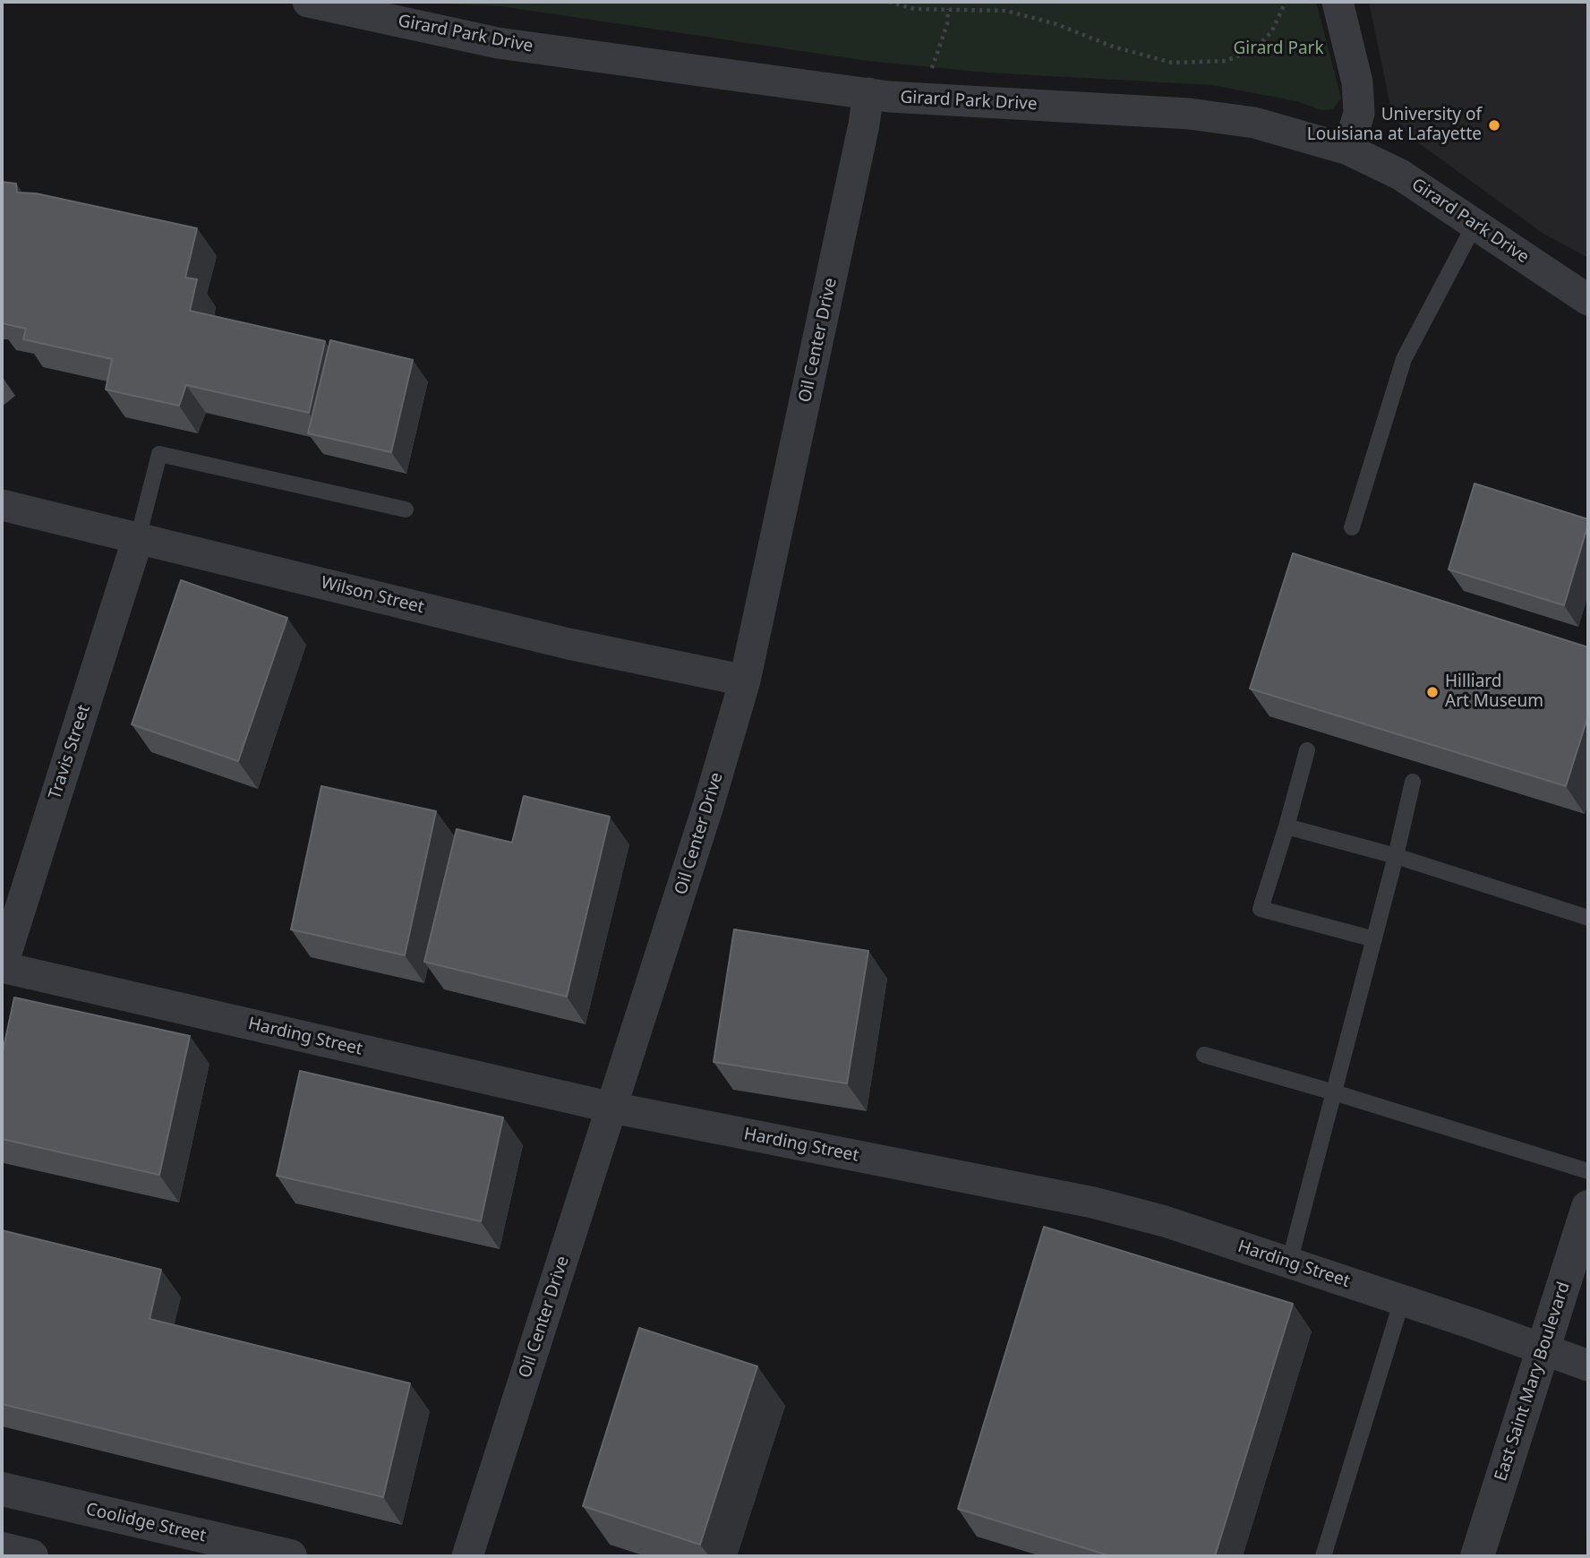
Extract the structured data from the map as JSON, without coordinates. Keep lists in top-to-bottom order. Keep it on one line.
{"streets":{"street":["Girard Park Drive","Oil Center Drive","Wilson Street","Travis Street","Harding Street","East Saint Mary Boulevard","Coolidge Street"]},"crossings":[["Girard Park Drive","Oil Center Drive"],["Oil Center Drive","Wilson Street"],["Oil Center Drive","Harding Street"],["Wilson Street","Travis Street"],["Travis Street","Harding Street"],["Harding Street","East Saint Mary Boulevard"]],"parks":["Girard Park"],"places":["University of Louisiana at Lafayette","Hilliard Art Museum"]}
